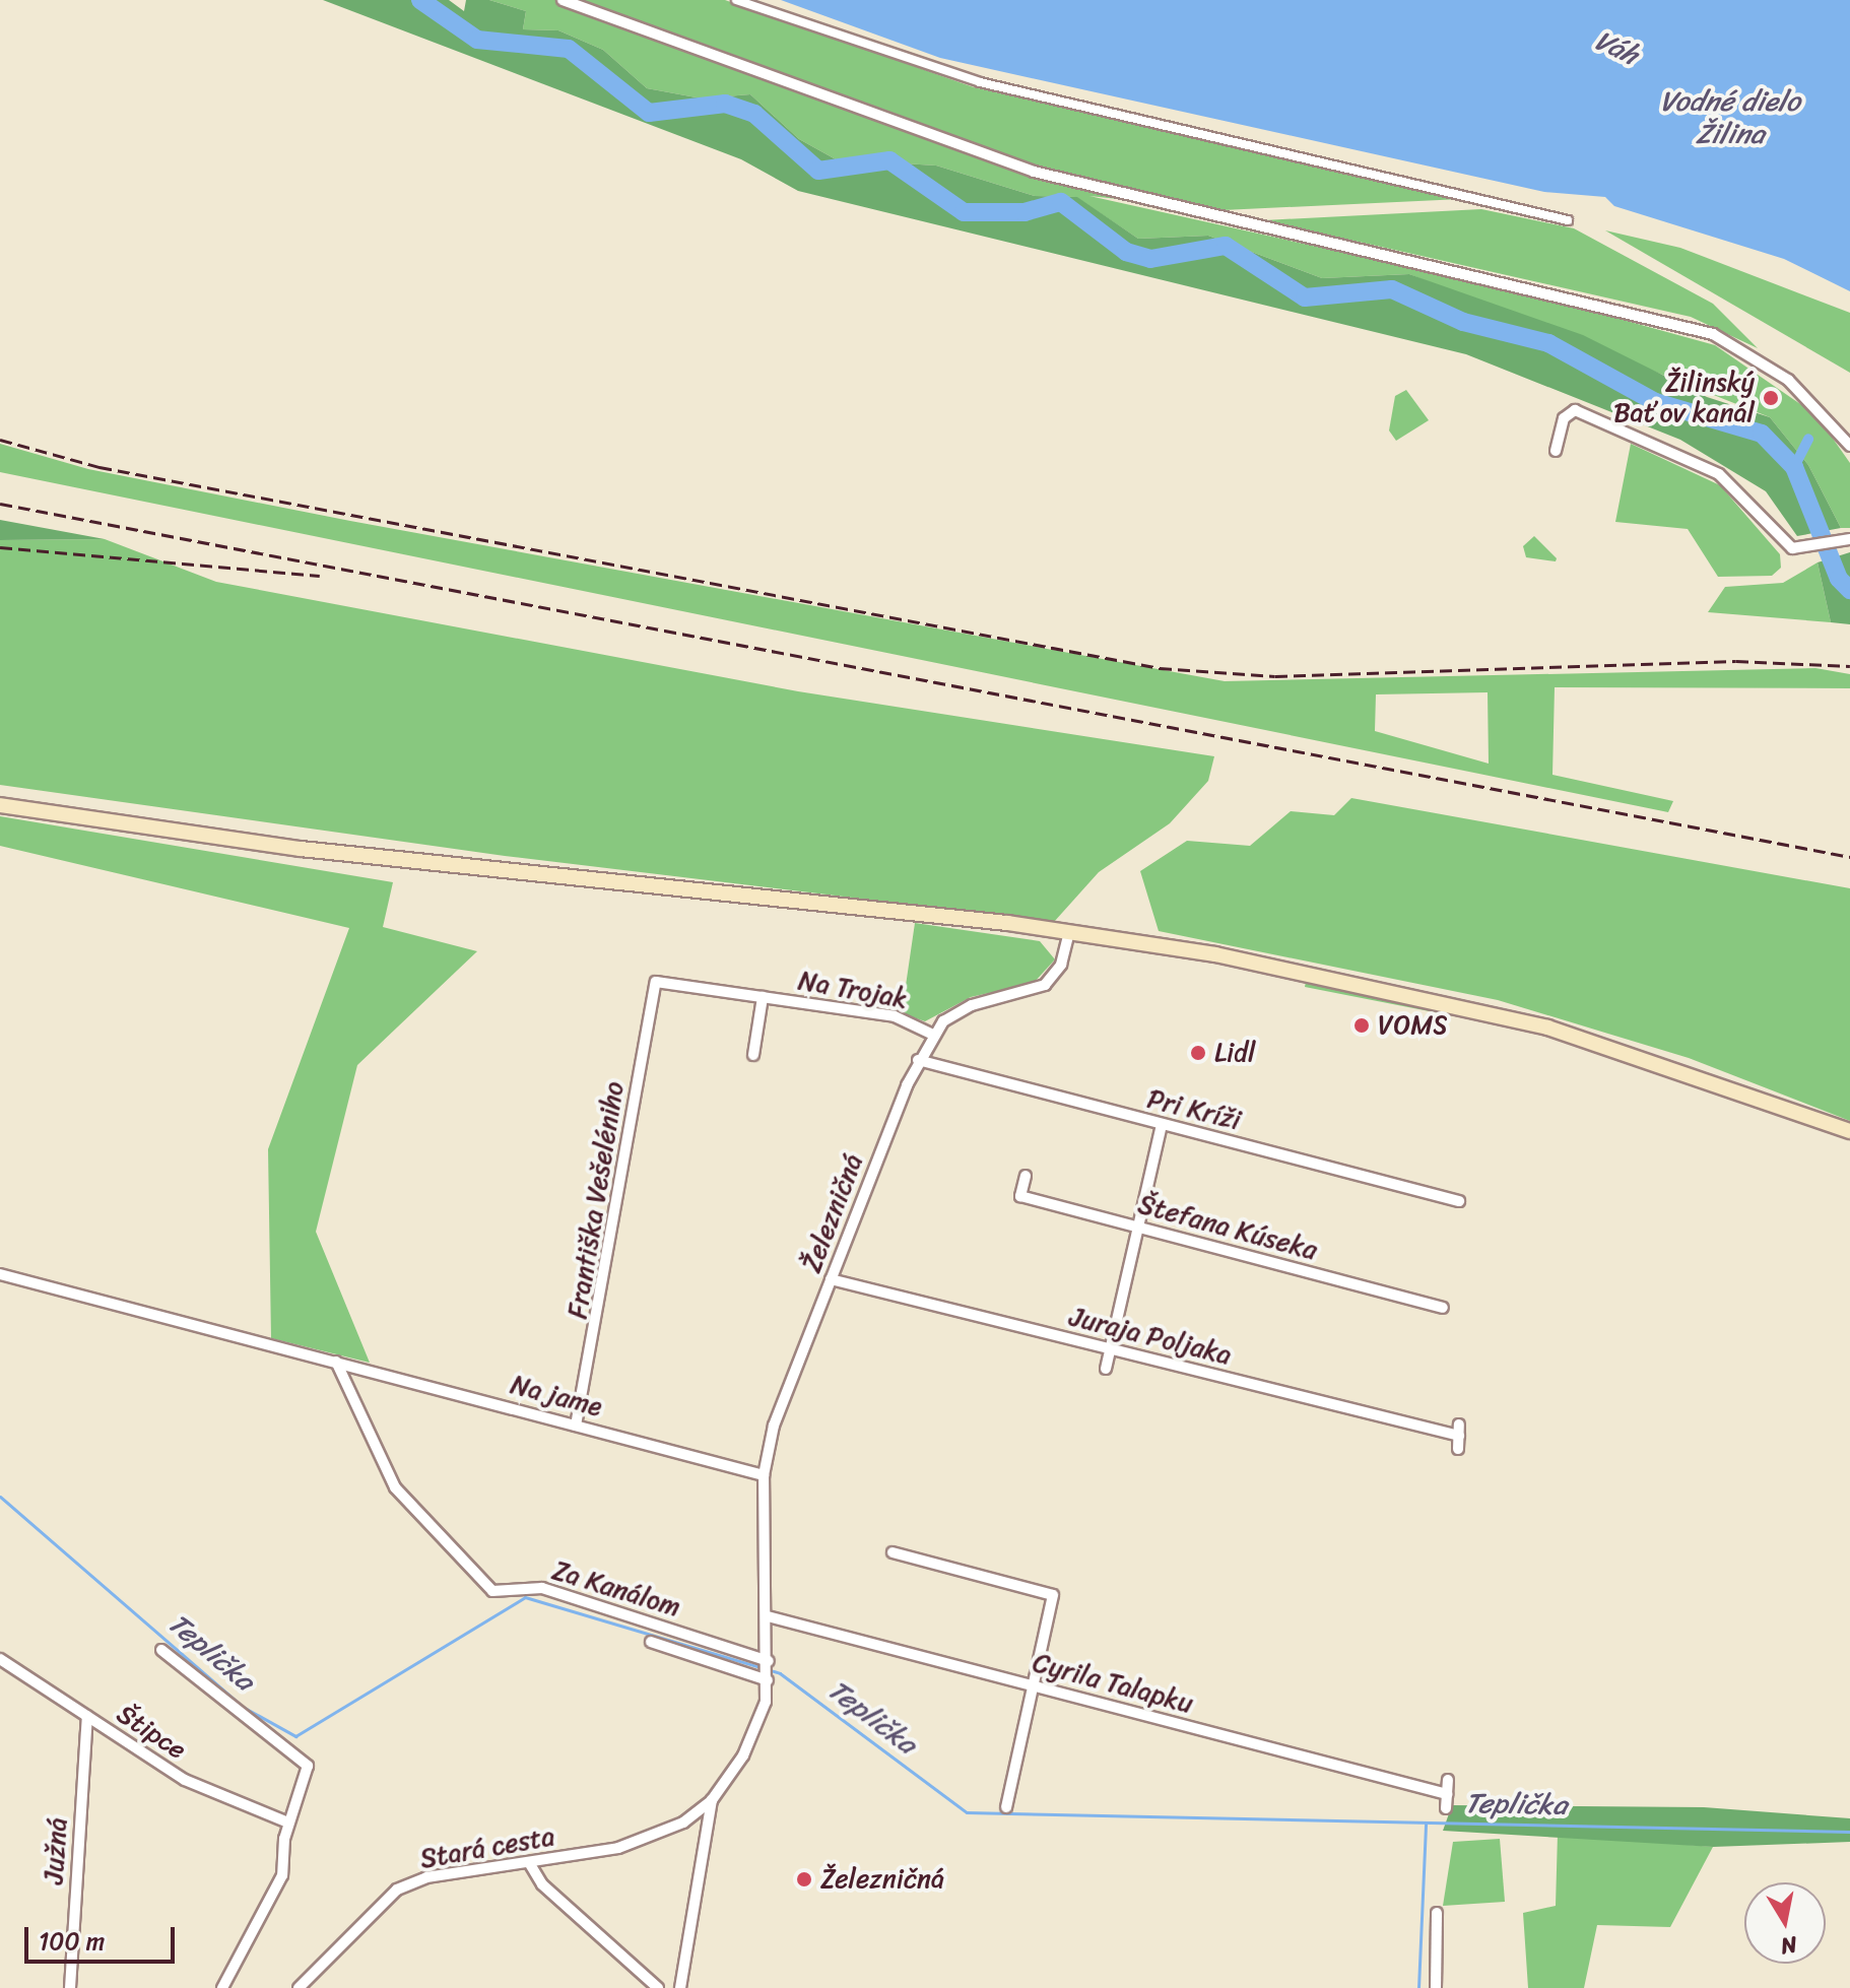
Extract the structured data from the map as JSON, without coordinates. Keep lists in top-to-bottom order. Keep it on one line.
{"streets":{"street":["Na Trojak","Pri Kríži","Františka Vešeléniho","Železničná","Štefana Kúseka","Juraja Poljaka","Na jame","Za Kanálom","Cyrila Talapku","Štipce","Stará cesta","Južná"]},"crossings":[["Na Trojak","Františka Vešeléniho"],["Na Trojak","Železničná"],["Pri Kríži","Železničná"],["Františka Vešeléniho","Na jame"],["Železničná","Juraja Poljaka"],["Železničná","Na jame"],["Železničná","Za Kanálom"],["Železničná","Cyrila Talapku"],["Železničná","Stará cesta"],["Na jame","Za Kanálom"],["Štipce","Južná"]],"water":["Váh","Vodné dielo Žilina","Teplička"],"places":["Žilinský Baťov kanál","VOMS","Lidl","Železničná"],"scale_bar":"100 m","north":"bottom"}
